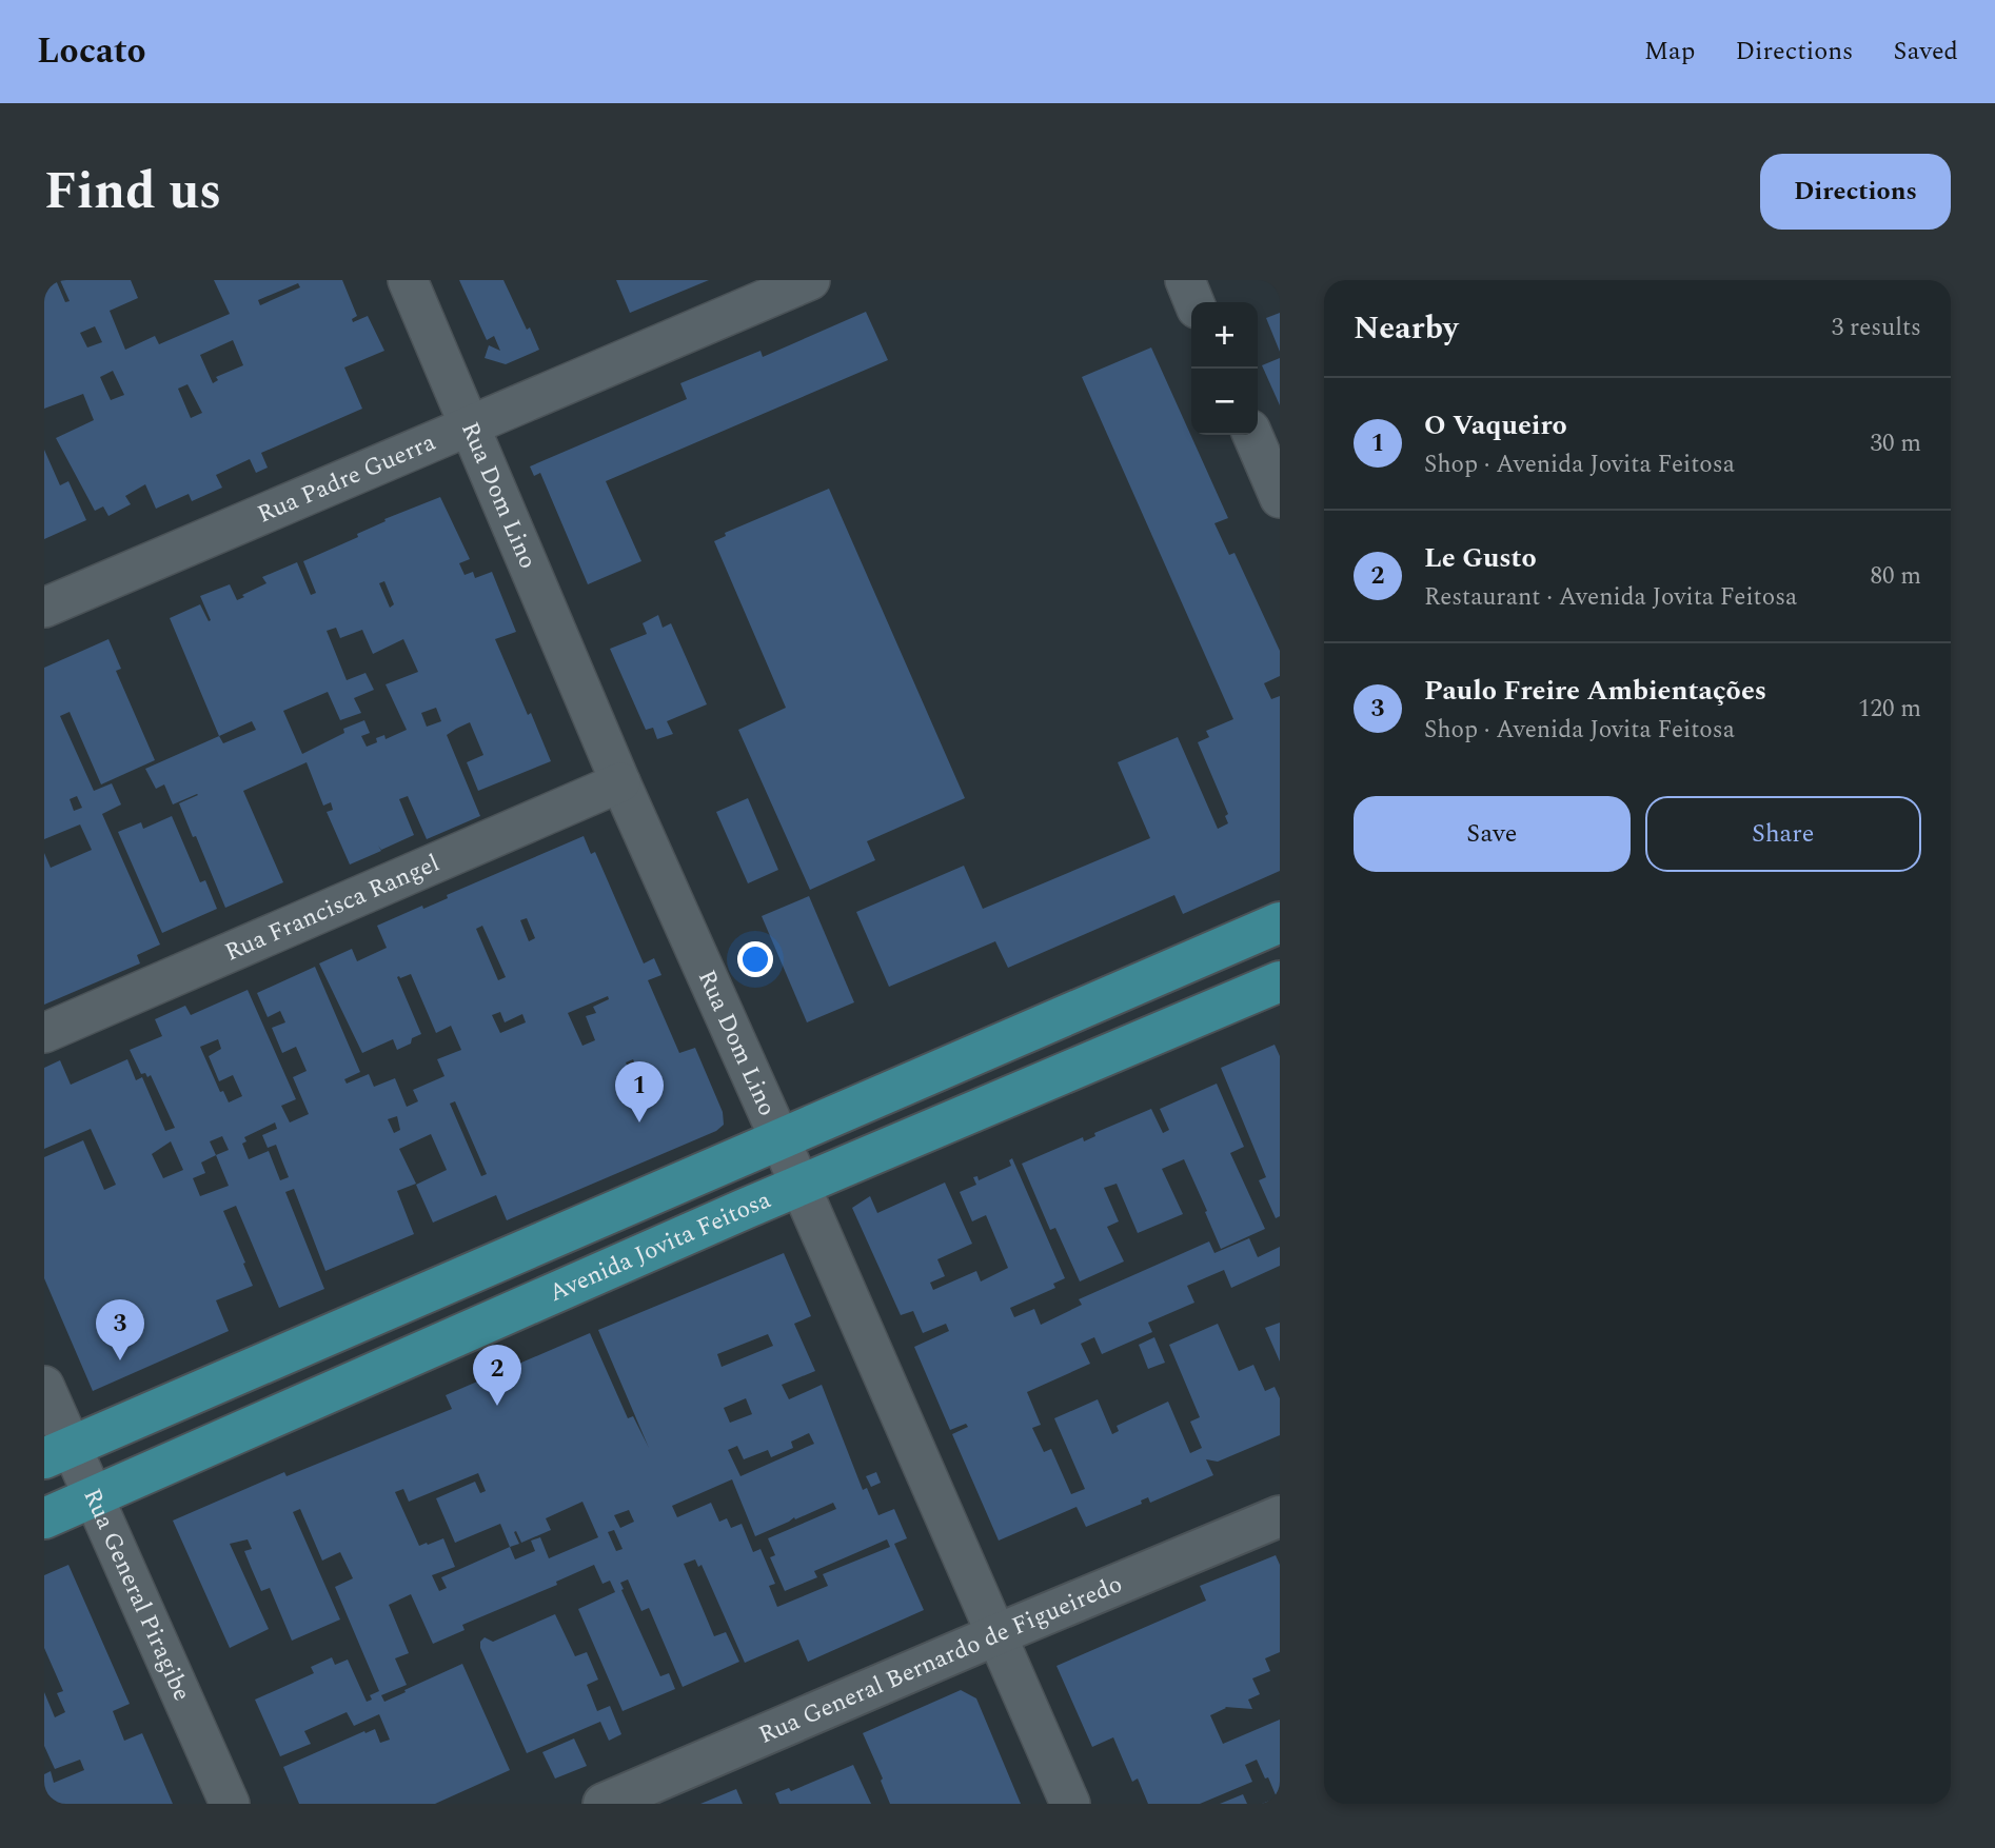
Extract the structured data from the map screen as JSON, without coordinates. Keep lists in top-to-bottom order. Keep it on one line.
{"streets":{"main road":["Avenida Jovita Feitosa"],"street":["Rua Padre Guerra","Rua Dom Lino","Rua Francisca Rangel","Rua General Piragibe","Rua General Bernardo de Figueiredo"]},"crossings":[["Rua Padre Guerra","Rua Dom Lino"],["Rua Dom Lino","Rua Francisca Rangel"],["Rua Dom Lino","Avenida Jovita Feitosa"],["Rua Dom Lino","Rua General Bernardo de Figueiredo"],["Avenida Jovita Feitosa","Rua General Piragibe"]],"page":{"header":"Locato","nav":["Map","Directions","Saved"],"title":"Find us","buttons":["Directions",["Save","Share"]],"heading":["Nearby","3 results"],"map_buttons":["+","−"],"list":[{"mark":"1","name":"O Vaqueiro","note":"Shop · Avenida Jovita Feitosa","value":"30 m"},{"mark":"2","name":"Le Gusto","note":"Restaurant · Avenida Jovita Feitosa","value":"80 m"},{"mark":"3","name":"Paulo Freire Ambientações","note":"Shop · Avenida Jovita Feitosa","value":"120 m"}],"pins":["1","3","2"]}}
